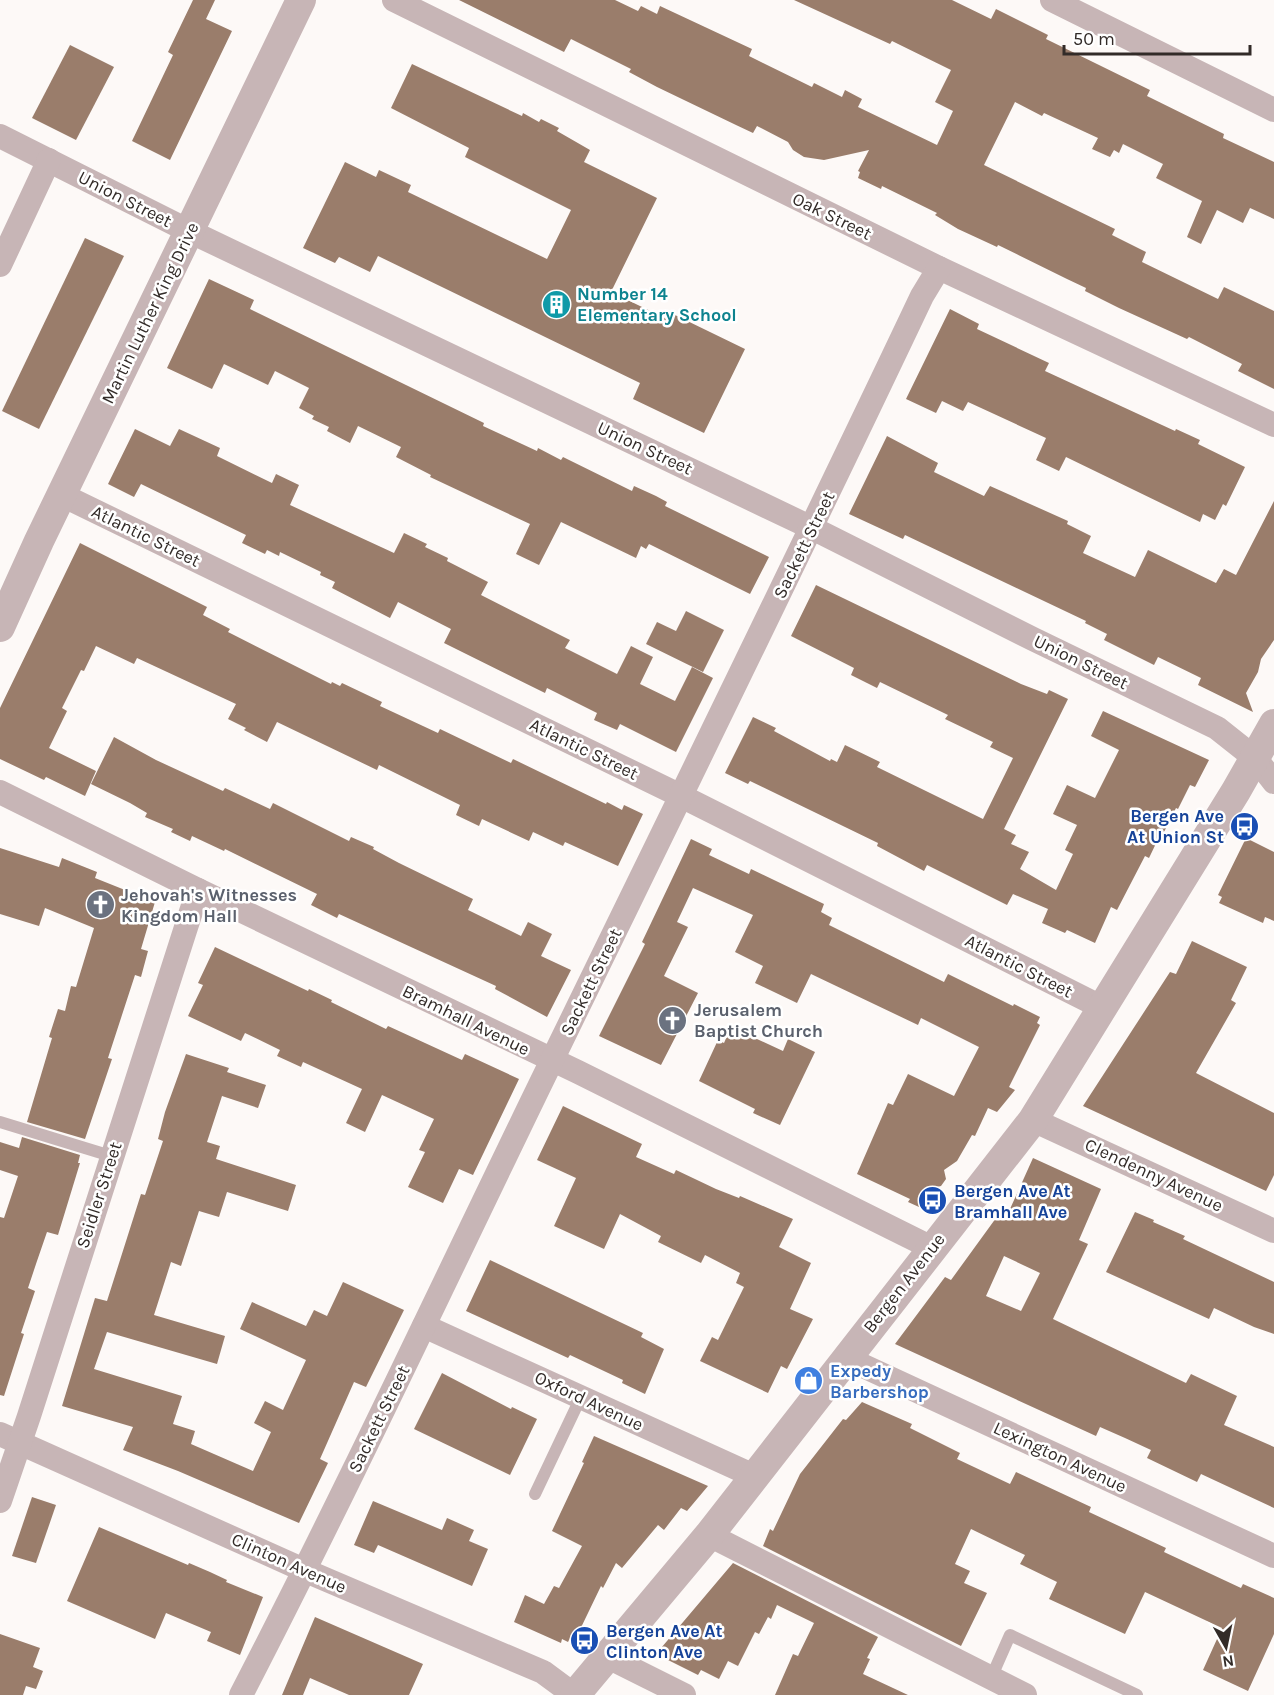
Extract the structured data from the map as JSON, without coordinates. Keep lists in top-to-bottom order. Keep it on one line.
{"streets":{"street":["Union Street","Oak Street","Martin Luther King Drive","Atlantic Street","Sackett Street","Bramhall Avenue","Clendenny Avenue","Seidler Street","Bergen Avenue","Oxford Avenue","Lexington Avenue","Clinton Avenue"]},"crossings":[["Union Street","Martin Luther King Drive"],["Union Street","Sackett Street"],["Union Street","Bergen Avenue"],["Oak Street","Sackett Street"],["Martin Luther King Drive","Atlantic Street"],["Atlantic Street","Sackett Street"],["Atlantic Street","Bergen Avenue"],["Sackett Street","Bramhall Avenue"],["Sackett Street","Oxford Avenue"],["Sackett Street","Clinton Avenue"],["Bramhall Avenue","Seidler Street"],["Bramhall Avenue","Bergen Avenue"],["Clendenny Avenue","Bergen Avenue"],["Seidler Street","Clinton Avenue"],["Bergen Avenue","Oxford Avenue"],["Bergen Avenue","Lexington Avenue"],["Bergen Avenue","Clinton Avenue"]],"places":{"building":["Number 14 Elementary School"],"bus stop":["Bergen Ave At Union St","Bergen Ave At Bramhall Ave","Bergen Ave At Clinton Ave"],"church":["Jehovah's Witnesses Kingdom Hall","Jerusalem Baptist Church"],"shop":["Expedy Barbershop"]},"scale_bar":"50 m","north":"bottom"}
